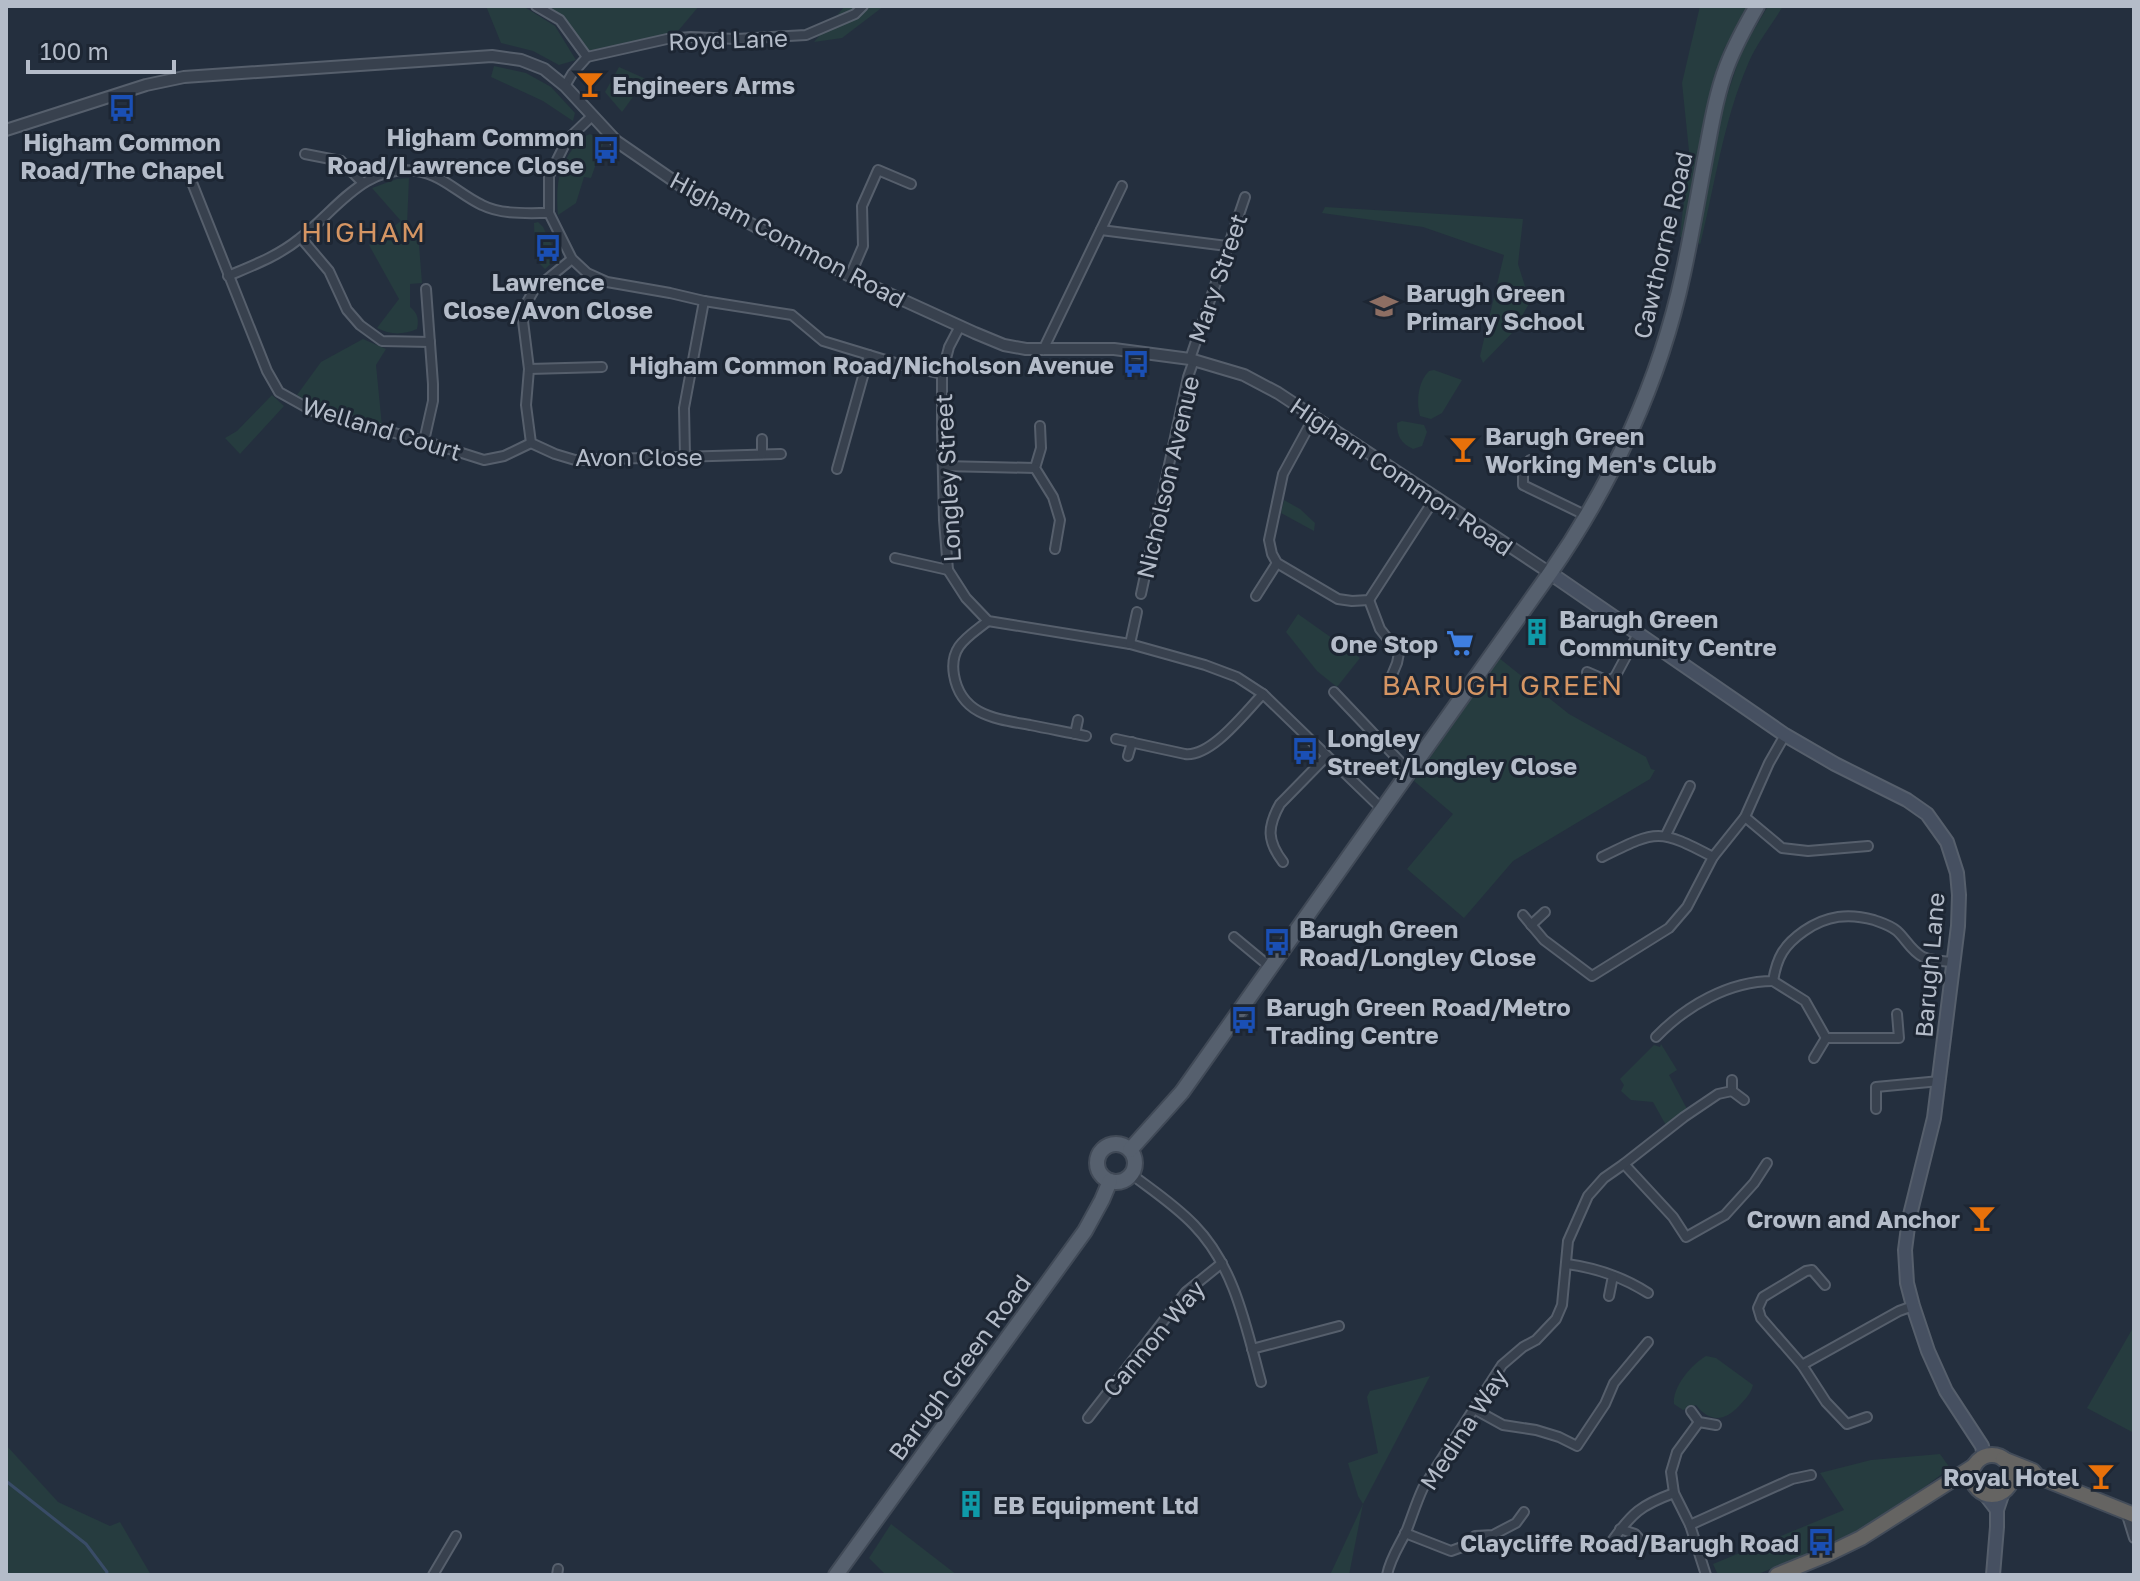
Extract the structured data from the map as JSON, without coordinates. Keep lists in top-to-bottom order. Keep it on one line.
{"streets":{"main road":["Cawthorne Road","Barugh Lane","Barugh Green Road"],"street":["Royd Lane","Higham Common Road","Mary Street","Welland Court","Avon Close","Nicholson Avenue","Longley Street","Cannon Way","Medina Way"]},"crossings":[["Higham Common Road","Cawthorne Road"],["Higham Common Road","Mary Street"],["Higham Common Road","Nicholson Avenue"],["Higham Common Road","Longley Street"],["Higham Common Road","Barugh Lane"],["Cawthorne Road","Barugh Lane"],["Mary Street","Nicholson Avenue"],["Welland Court","Avon Close"],["Cannon Way","Barugh Green Road"]],"districts":["HIGHAM","BARUGH GREEN"],"places":{"bar":["Engineers Arms","Barugh Green Working Men's Club","Crown and Anchor","Royal Hotel"],"bus stop":["Higham Common Road/The Chapel","Higham Common Road/Lawrence Close","Lawrence Close/Avon Close","Higham Common Road/Nicholson Avenue","Longley Street/Longley Close","Barugh Green Road/Longley Close","Barugh Green Road/Metro Trading Centre","Claycliffe Road/Barugh Road"],"school or university":["Barugh Green Primary School"],"building":["Barugh Green Community Centre","EB Equipment Ltd"],"supermarket":["One Stop"]},"scale_bar":"100 m"}
